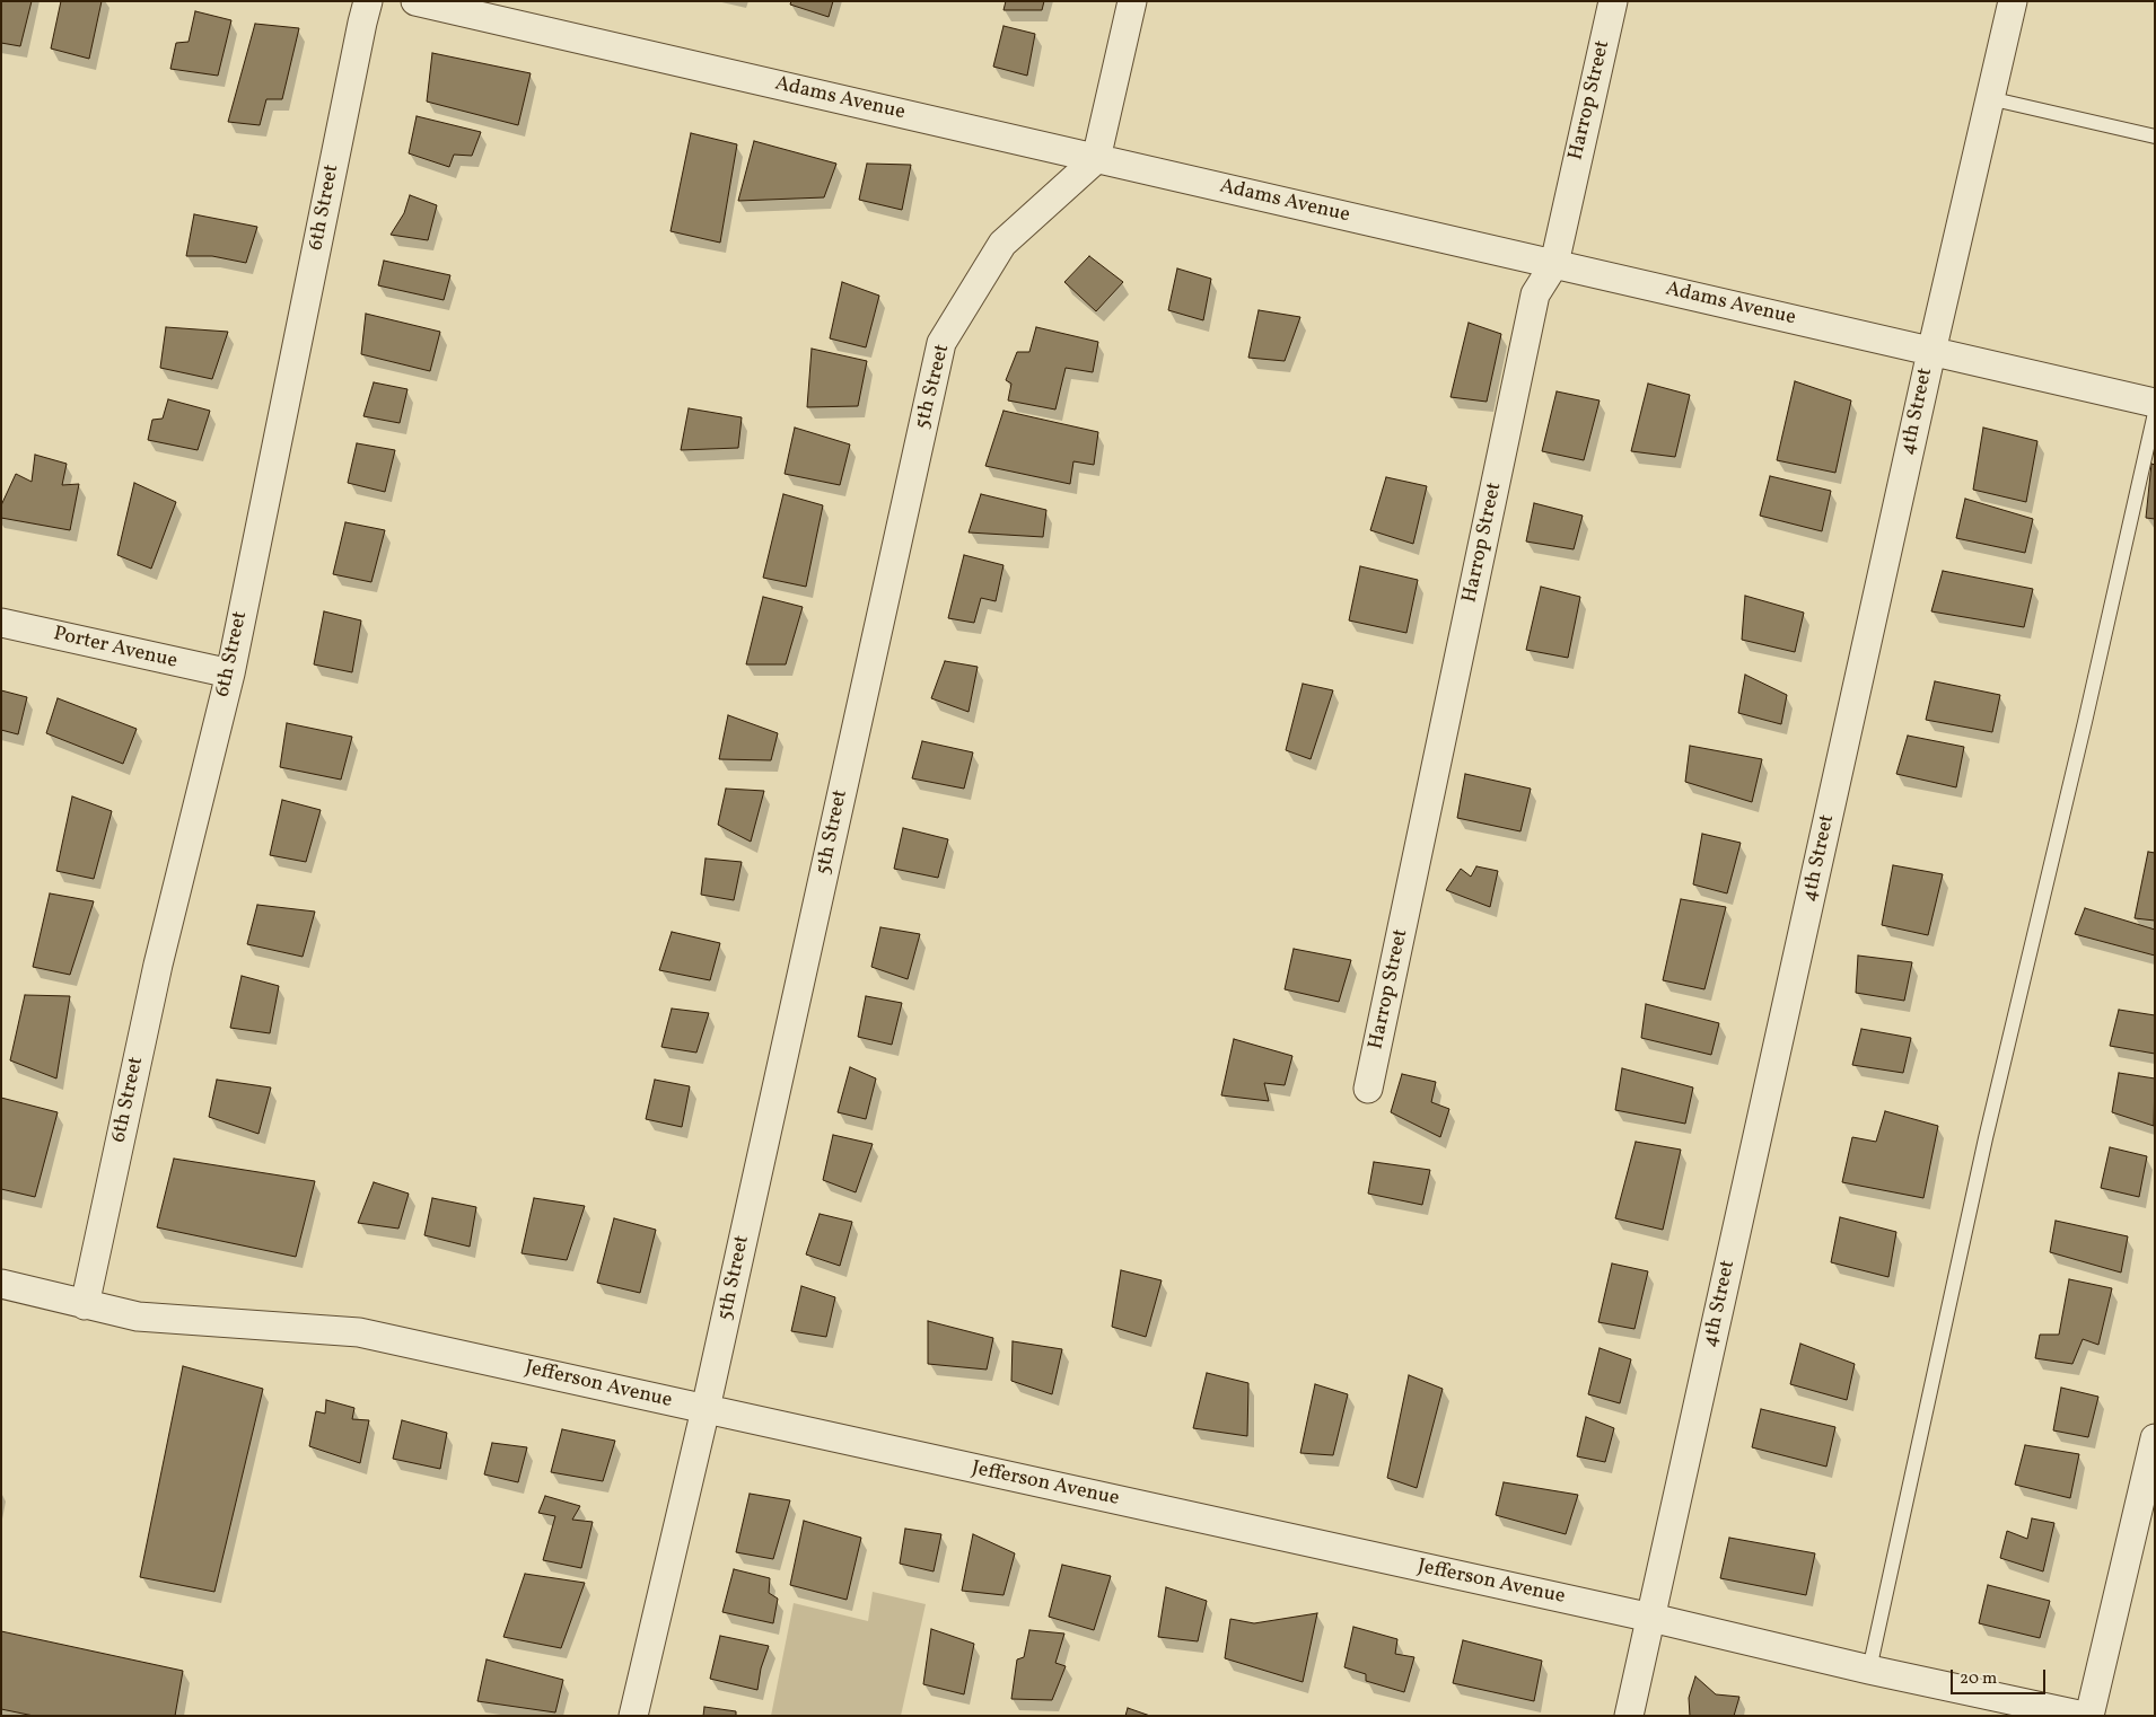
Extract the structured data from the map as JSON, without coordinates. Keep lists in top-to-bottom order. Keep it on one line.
{"streets":{"street":["Adams Avenue","Harrop Street","6th Street","5th Street","4th Street","Porter Avenue","Jefferson Avenue"]},"crossings":[["Adams Avenue","Harrop Street"],["Adams Avenue","5th Street"],["Adams Avenue","4th Street"],["6th Street","Porter Avenue"],["6th Street","Jefferson Avenue"],["5th Street","Jefferson Avenue"],["4th Street","Jefferson Avenue"]],"scale_bar":"20 m"}
